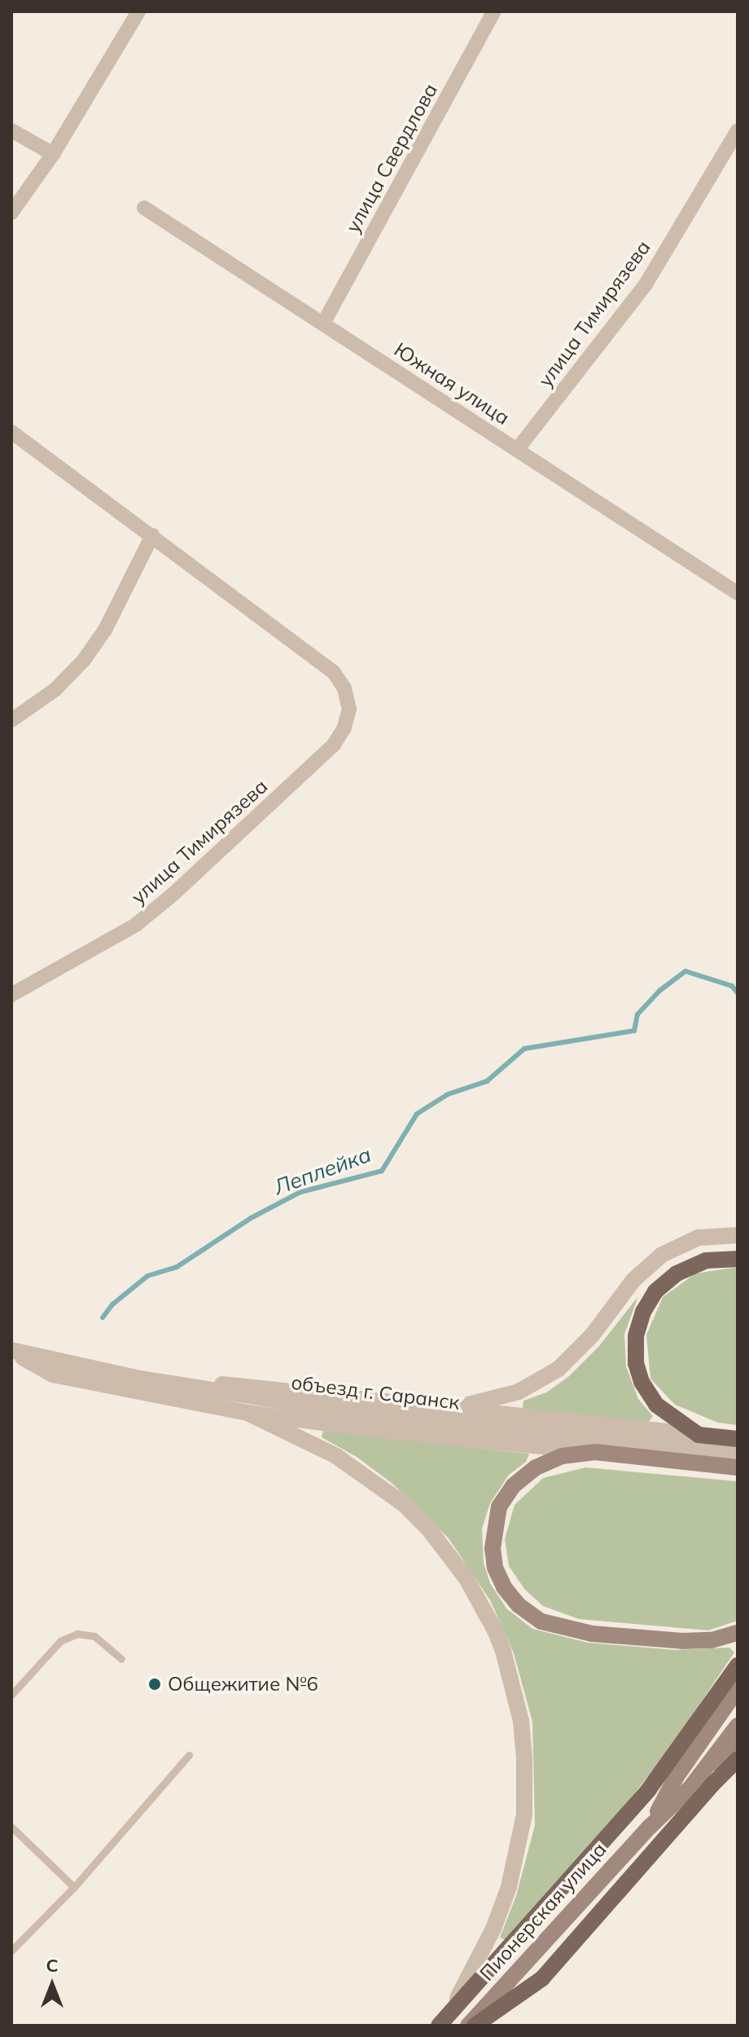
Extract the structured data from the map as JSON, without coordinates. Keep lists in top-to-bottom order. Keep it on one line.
{"streets":{"main road":["Пионерская улица"],"street":["улица Свердлова","улица Тимирязева","Южная улица","объезд г. Саранск"]},"crossings":[["улица Свердлова","Южная улица"],["улица Тимирязева","Южная улица"]],"water":["Леплейка"],"places":["Общежитие №6"],"north":"top"}
